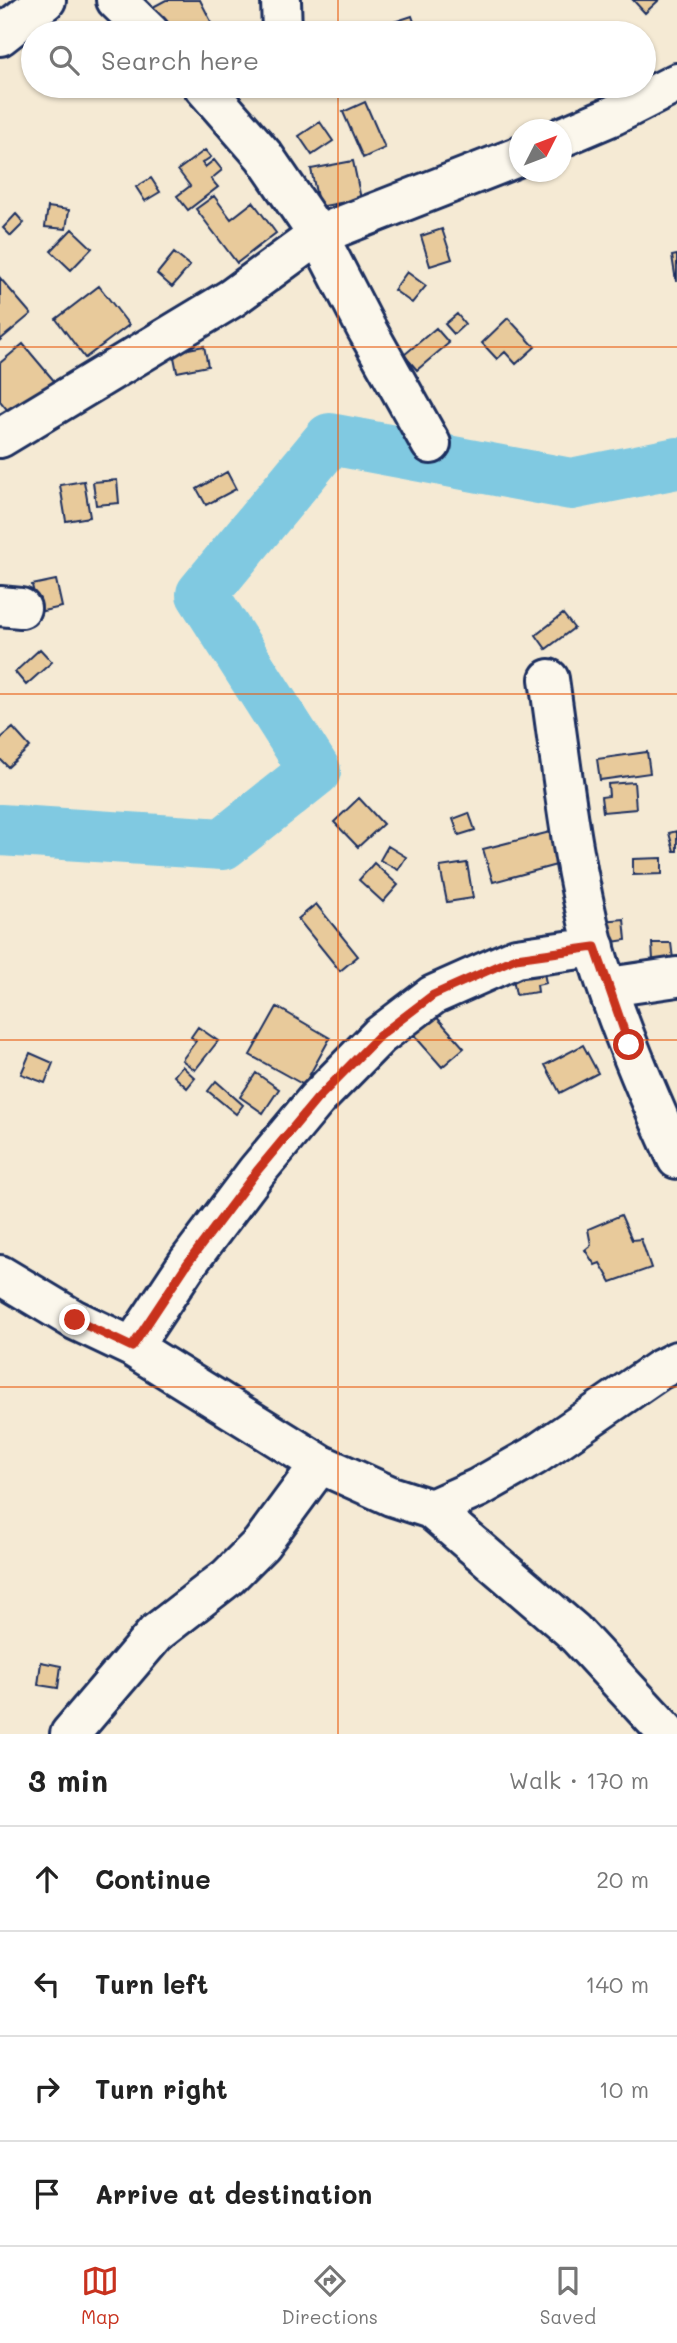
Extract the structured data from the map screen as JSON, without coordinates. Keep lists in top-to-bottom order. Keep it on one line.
{"north":"top right","page":{"search":"Search here","heading":["3 min","Walk · 170 m"],"list":[["Continue","20 m"],["Turn left","140 m"],["Turn right","10 m"],"Arrive at destination"],"nav":["Map","Directions","Saved"]}}
